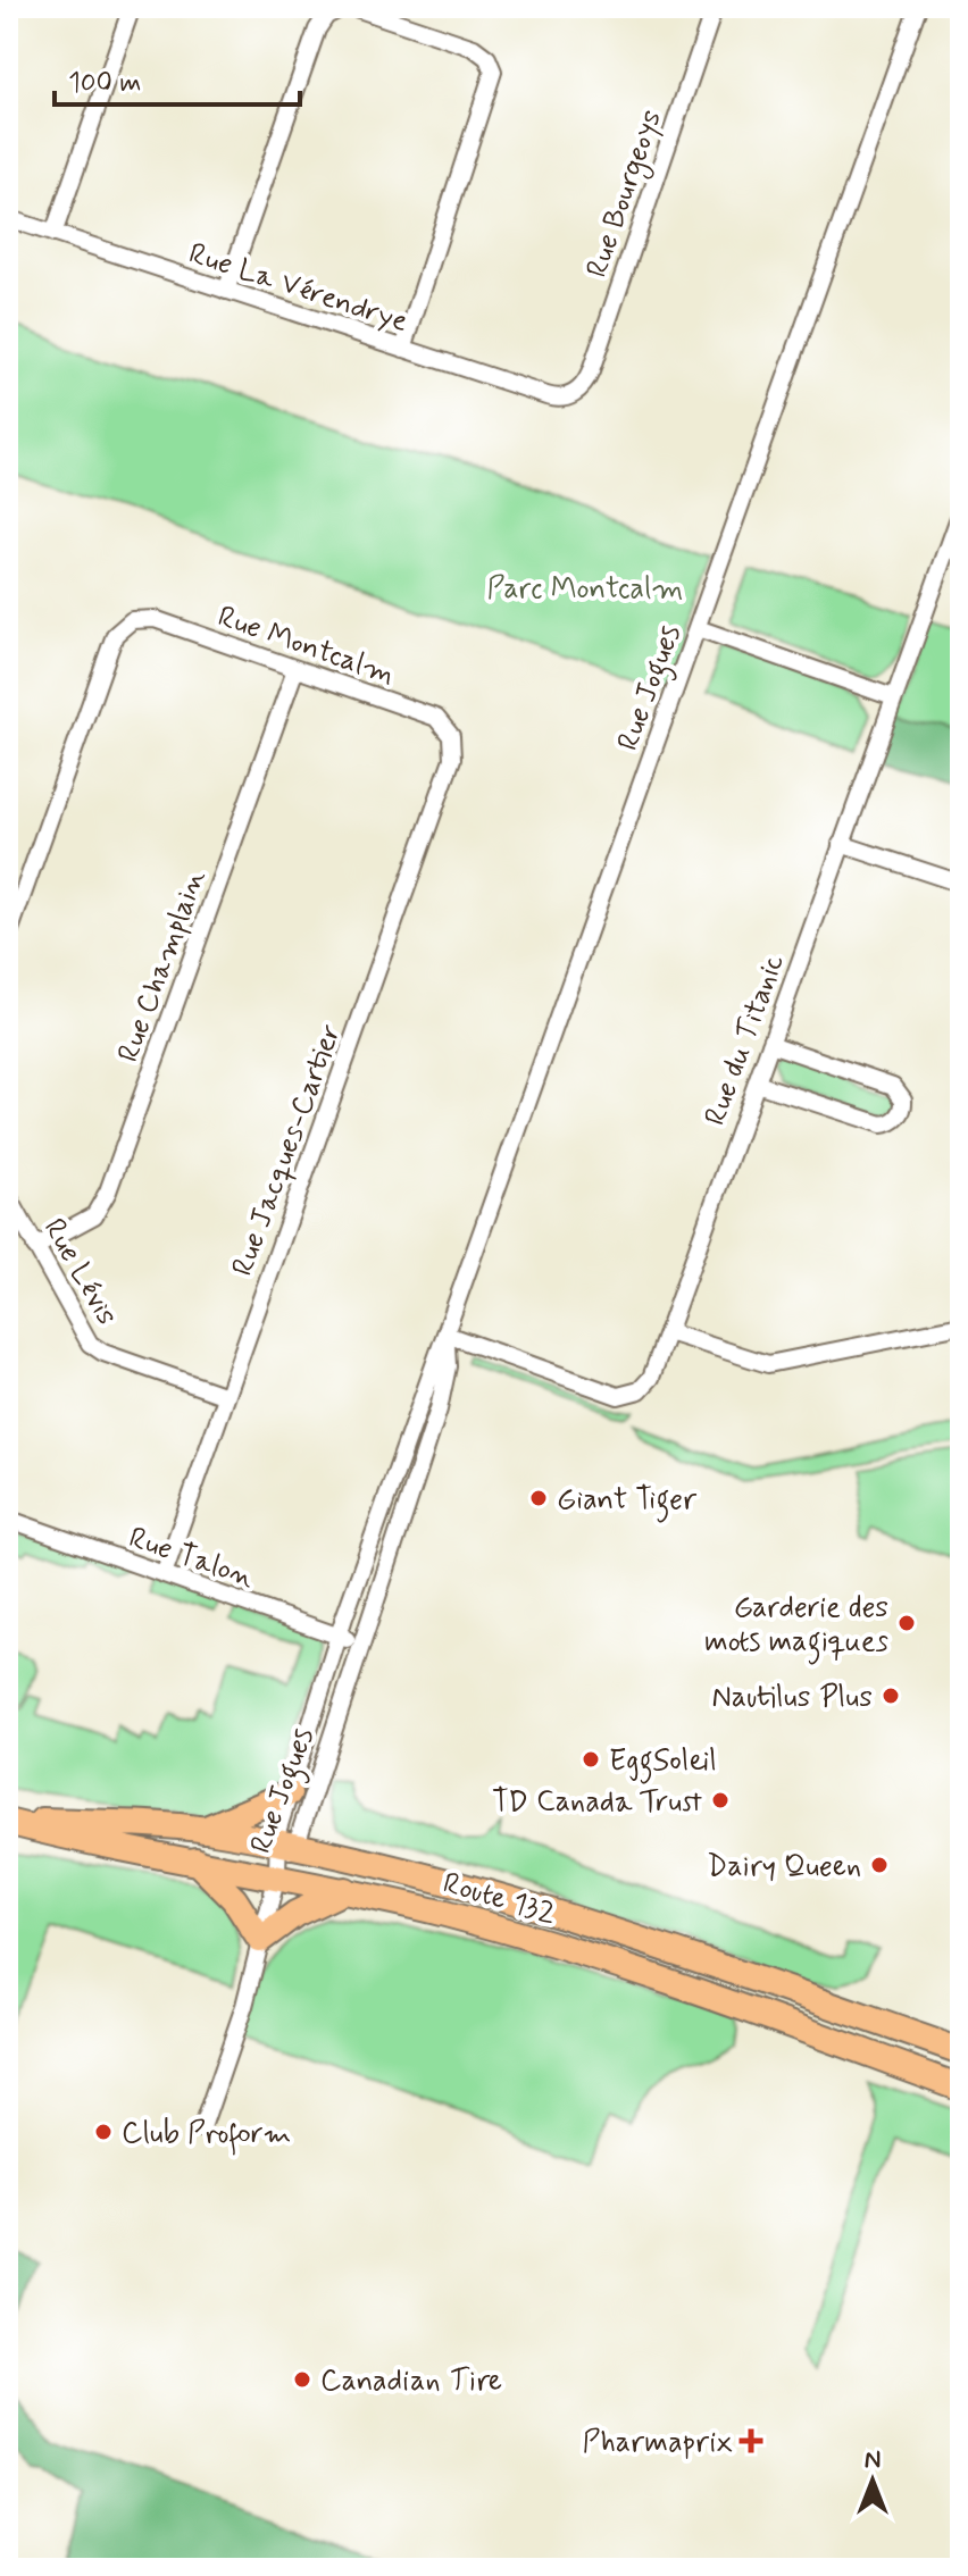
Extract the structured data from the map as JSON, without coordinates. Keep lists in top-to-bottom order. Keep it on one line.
{"streets":{"highway":["Route 132"],"street":["Rue Bourgeoys","Rue La Vérendrye","Rue Montcalm","Rue Jogues","Rue Champlain","Rue du Titanic","Rue Jacques-Cartier","Rue Lévis","Rue Talon"]},"crossings":[["Rue Bourgeoys","Rue La Vérendrye"],["Rue Montcalm","Rue Champlain"],["Rue Montcalm","Rue Jacques-Cartier"],["Rue Jogues","Rue du Titanic"],["Rue Jogues","Rue Talon"],["Rue Jogues","Route 132"],["Rue Champlain","Rue Lévis"],["Rue Jacques-Cartier","Rue Lévis"],["Rue Jacques-Cartier","Rue Talon"]],"parks":["Parc Montcalm"],"places":{"other":["Giant Tiger","Garderie des mots magiques","Nautilus Plus","EggSoleil","TD Canada Trust","Dairy Queen","Club Proform","Canadian Tire"],"health":["Pharmaprix"]},"scale_bar":"100 m","north":"top"}
